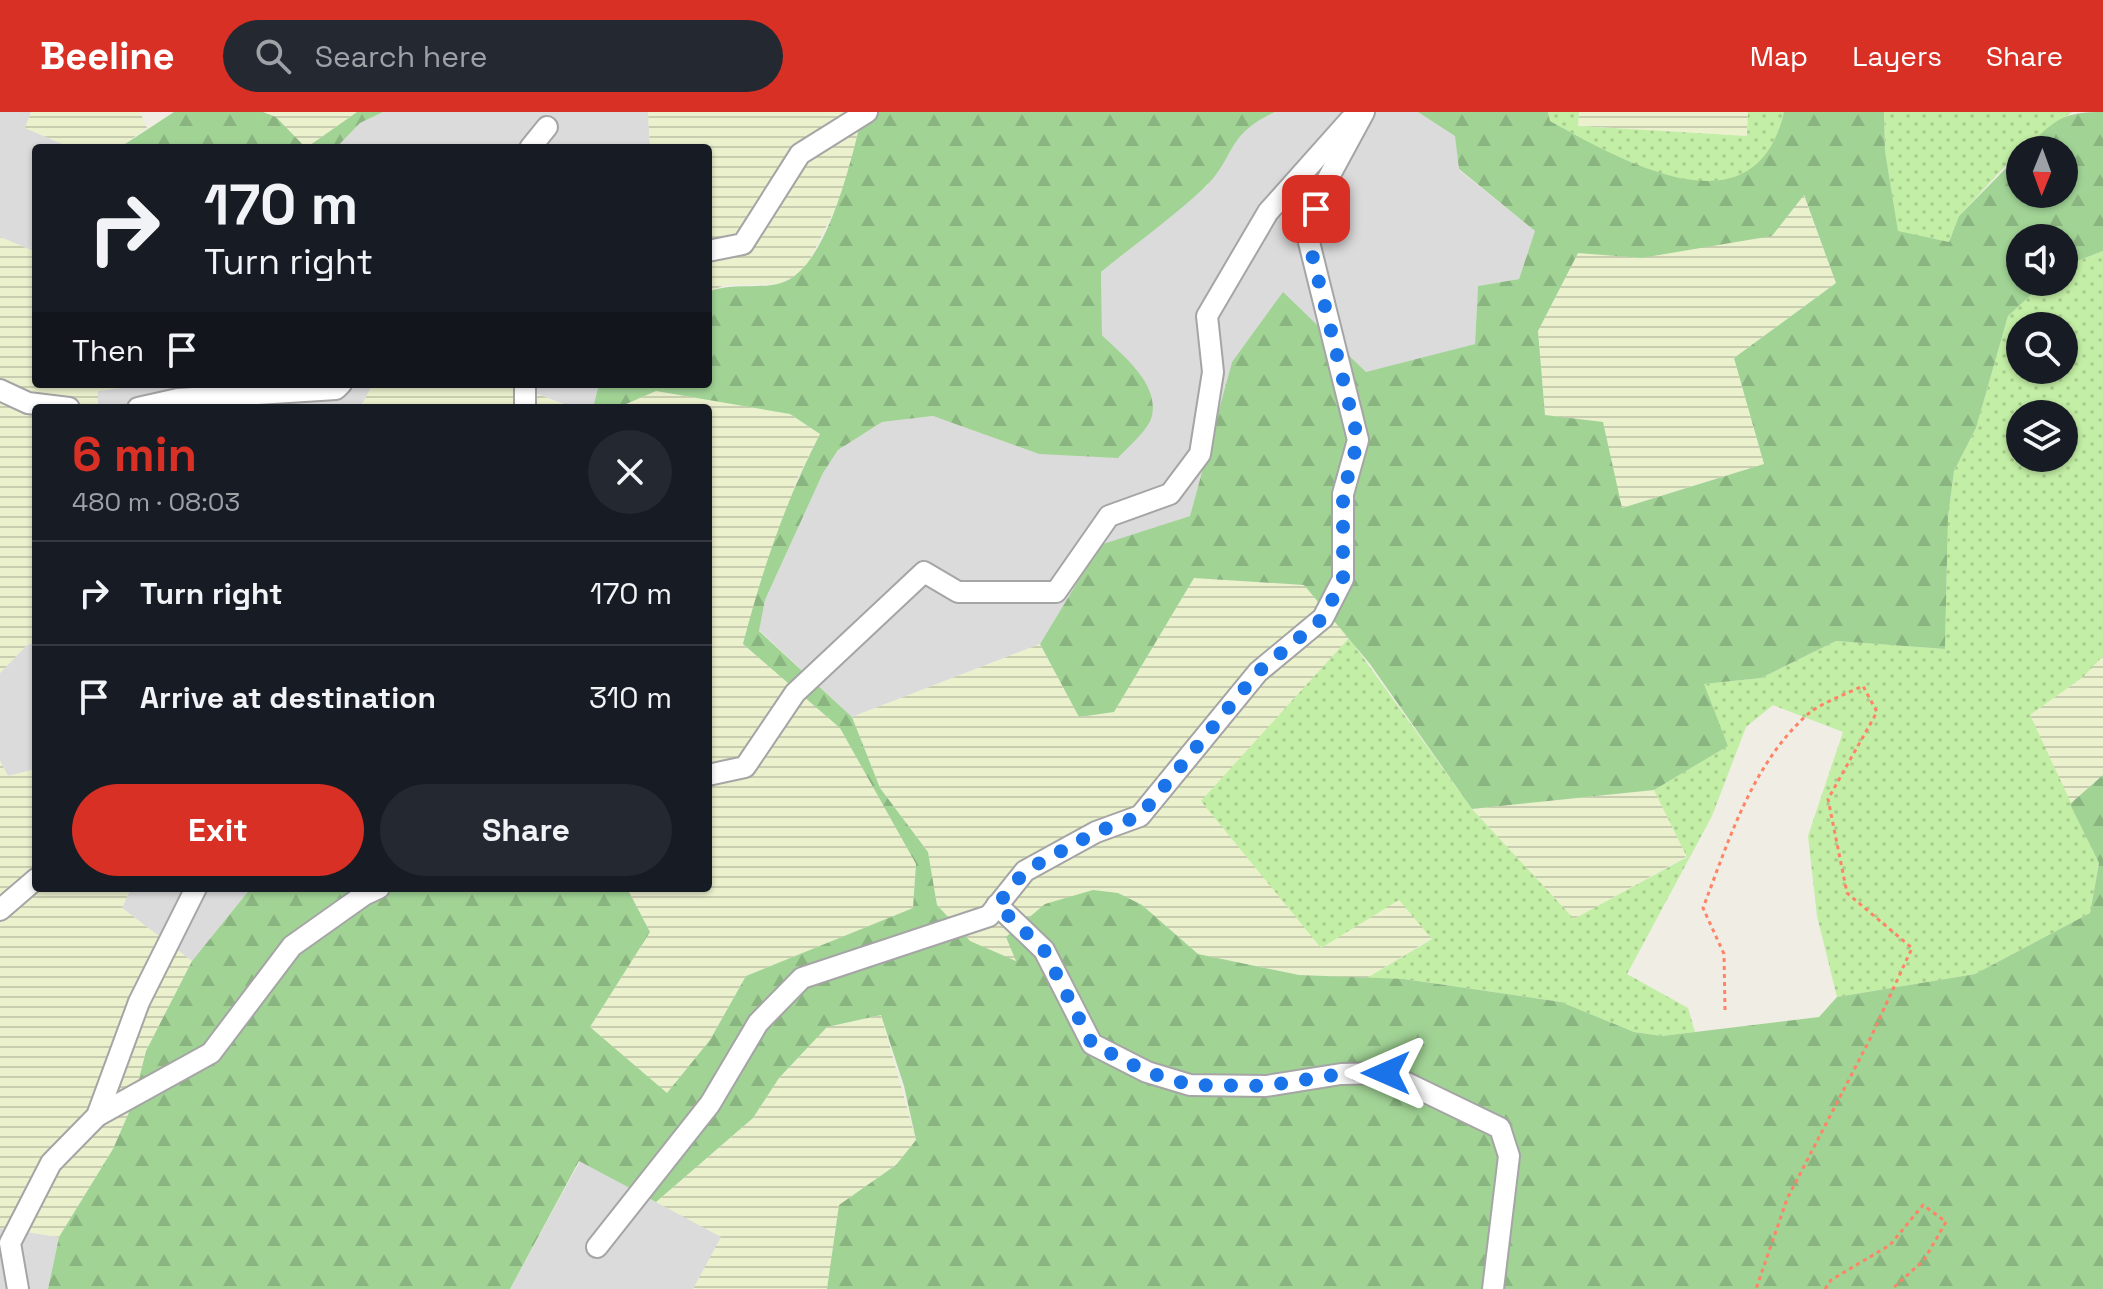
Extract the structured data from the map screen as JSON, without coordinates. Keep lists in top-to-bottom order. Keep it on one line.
{"north":"bottom","page":{"header":"Beeline","search":"Search here","nav":["Map","Layers","Share"],"turn":["170 m","Turn right"],"then":"Then","heading":["6 min","480 m · 08:03"],"list":[{"name":"Turn right","value":"170 m"},{"name":"Arrive at destination","value":"310 m"}],"buttons":["Exit","Share"]}}
